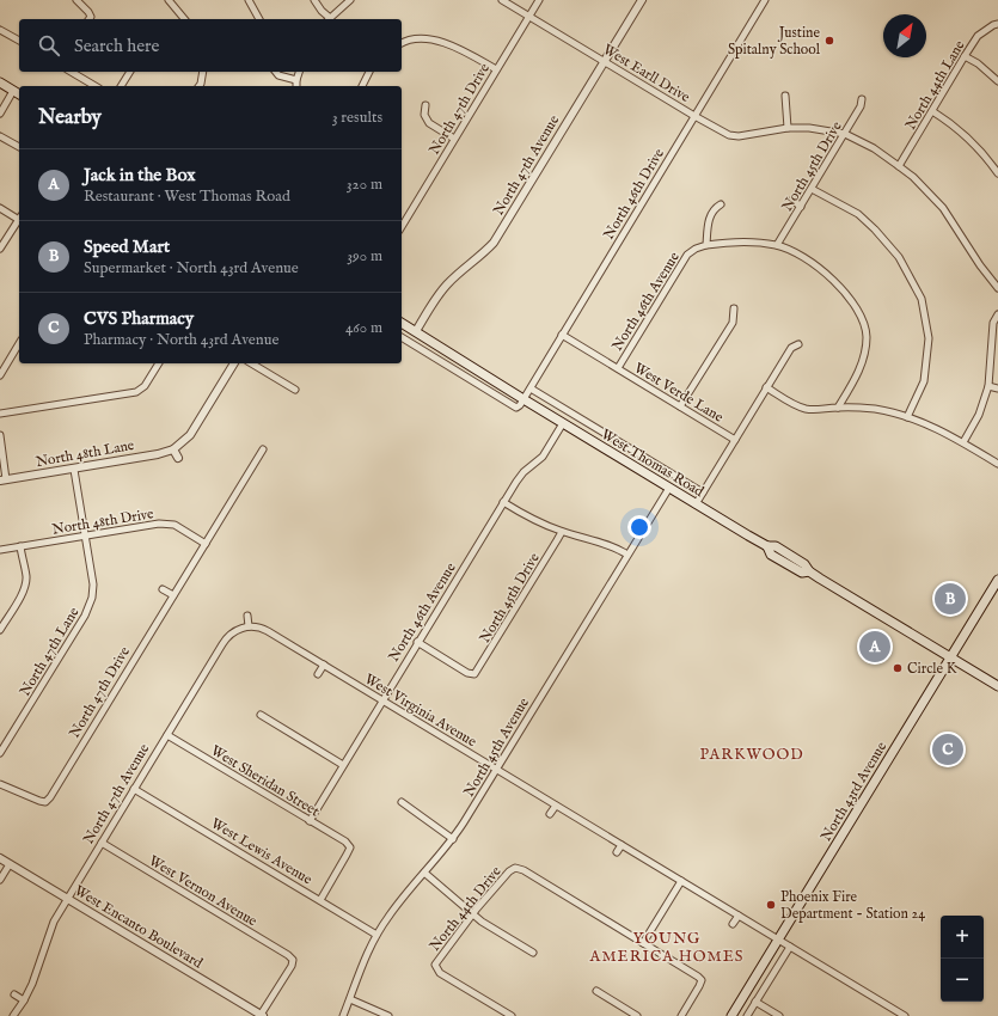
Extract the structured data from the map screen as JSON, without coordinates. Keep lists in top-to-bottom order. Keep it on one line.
{"streets":{"main road":["West Thomas Road","North 43rd Avenue"],"street":["West Earll Drive","North 44th Lane","North 47th Drive","North 47th Avenue","North 45th Drive","North 46th Drive","North 46th Avenue","West Verde Lane","North 48th Lane","North 48th Drive","North 47th Lane","West Virginia Avenue","North 45th Avenue","West Sheridan Street","West Lewis Avenue","West Vernon Avenue","North 44th Drive","West Encanto Boulevard"]},"crossings":[["West Earll Drive","North 44th Lane"],["West Earll Drive","North 47th Drive"],["West Earll Drive","North 47th Avenue"],["West Earll Drive","North 45th Drive"],["West Earll Drive","North 46th Drive"],["North 47th Drive","North 48th Drive"],["North 47th Avenue","West Thomas Road"],["North 47th Avenue","West Virginia Avenue"],["North 47th Avenue","West Sheridan Street"],["North 47th Avenue","West Lewis Avenue"],["North 47th Avenue","West Vernon Avenue"],["North 47th Avenue","West Encanto Boulevard"],["North 45th Drive","North 46th Avenue"],["North 46th Drive","West Verde Lane"],["North 46th Drive","West Thomas Road"],["North 46th Avenue","West Verde Lane"],["North 46th Avenue","West Thomas Road"],["North 46th Avenue","West Virginia Avenue"],["North 46th Avenue","West Sheridan Street"],["North 48th Lane","North 47th Lane"],["West Thomas Road","North 45th Avenue"],["West Thomas Road","North 43rd Avenue"],["North 48th Drive","North 47th Lane"],["West Virginia Avenue","North 45th Avenue"],["West Virginia Avenue","North 43rd Avenue"],["North 45th Avenue","West Lewis Avenue"],["West Sheridan Street","West Lewis Avenue"],["West Vernon Avenue","West Encanto Boulevard"]],"districts":["PARKWOOD","YOUNG AMERICA HOMES"],"places":["Justine Spitalny School","Circle K","Phoenix Fire Department - Station 24"],"north":"top right","page":{"search":"Search here","heading":["Nearby","3 results"],"list":[{"mark":"A","name":"Jack in the Box","note":"Restaurant · West Thomas Road","value":"320 m"},{"mark":"B","name":"Speed Mart","note":"Supermarket · North 43rd Avenue","value":"390 m"},{"mark":"C","name":"CVS Pharmacy","note":"Pharmacy · North 43rd Avenue","value":"460 m"}],"pins":["B","A","C"],"map_buttons":["+","−"]}}
